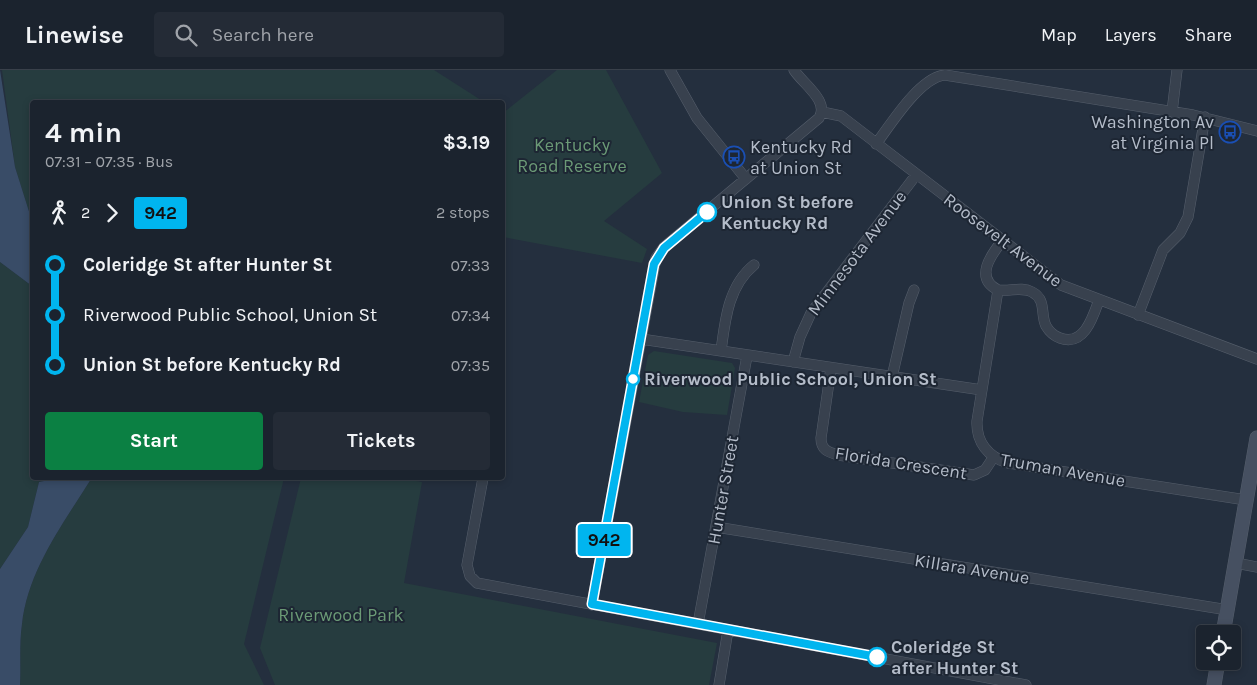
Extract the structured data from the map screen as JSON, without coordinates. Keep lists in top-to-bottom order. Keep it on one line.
{"streets":{"street":["Roosevelt Avenue","Minnesota Avenue","Florida Crescent","Truman Avenue","Hunter Street","Killara Avenue"]},"crossings":[["Roosevelt Avenue","Minnesota Avenue"],["Florida Crescent","Truman Avenue"],["Hunter Street","Killara Avenue"]],"parks":["Kentucky Road Reserve","Riverwood Park"],"places":{"bus stop":["Washington Av at Virginia Pl","Kentucky Rd at Union St"],"other":["Union St before Kentucky Rd","Riverwood Public School, Union St","Coleridge St after Hunter St"]},"lines":["bus line 942"],"page":{"header":"Linewise","search":"Search here","nav":["Map","Layers","Share"],"on_map":"942","heading":["4 min","07:31 – 07:35 · Bus","$3.19"],"legs":["2","942","2 stops"],"list":[{"name":"Coleridge St after Hunter St","value":"07:33"},{"name":"Riverwood Public School, Union St","value":"07:34"},{"name":"Union St before Kentucky Rd","value":"07:35"}],"buttons":["Start","Tickets"]}}
